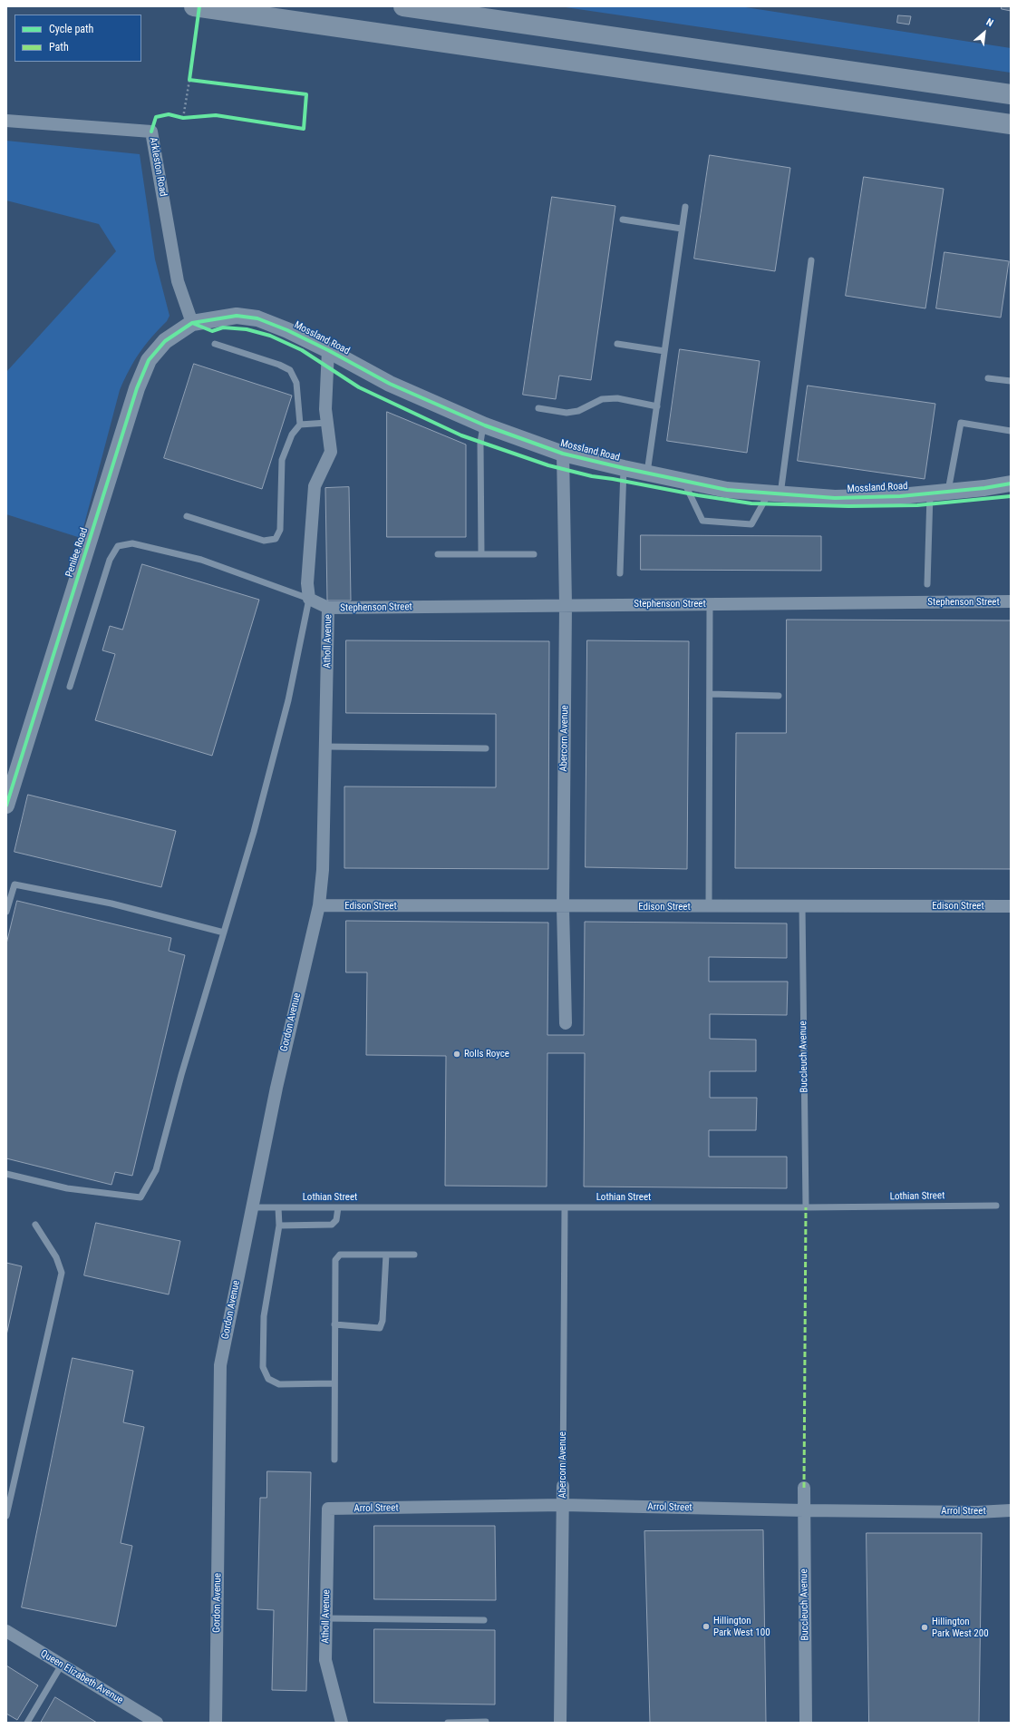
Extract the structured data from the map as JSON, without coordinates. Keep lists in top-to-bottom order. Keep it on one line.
{"streets":{"street":["Arkleston Road","Mossland Road","Penilee Road","Stephenson Street","Atholl Avenue","Abercorn Avenue","Edison Street","Gordon Avenue","Buccleuch Avenue","Arrol Street","Queen Elizabeth Avenue"],"lane":["Lothian Street"]},"crossings":[["Arkleston Road","Mossland Road"],["Arkleston Road","Penilee Road"],["Mossland Road","Penilee Road"],["Mossland Road","Abercorn Avenue"],["Stephenson Street","Atholl Avenue"],["Stephenson Street","Abercorn Avenue"],["Atholl Avenue","Edison Street"],["Atholl Avenue","Gordon Avenue"],["Atholl Avenue","Arrol Street"],["Abercorn Avenue","Edison Street"],["Abercorn Avenue","Lothian Street"],["Abercorn Avenue","Arrol Street"],["Edison Street","Gordon Avenue"],["Edison Street","Buccleuch Avenue"],["Gordon Avenue","Lothian Street"],["Buccleuch Avenue","Lothian Street"],["Buccleuch Avenue","Arrol Street"]],"places":["Rolls Royce","Hillington Park West 100","Hillington Park West 200"],"legend":["Cycle path","Path"],"north":"top right"}
